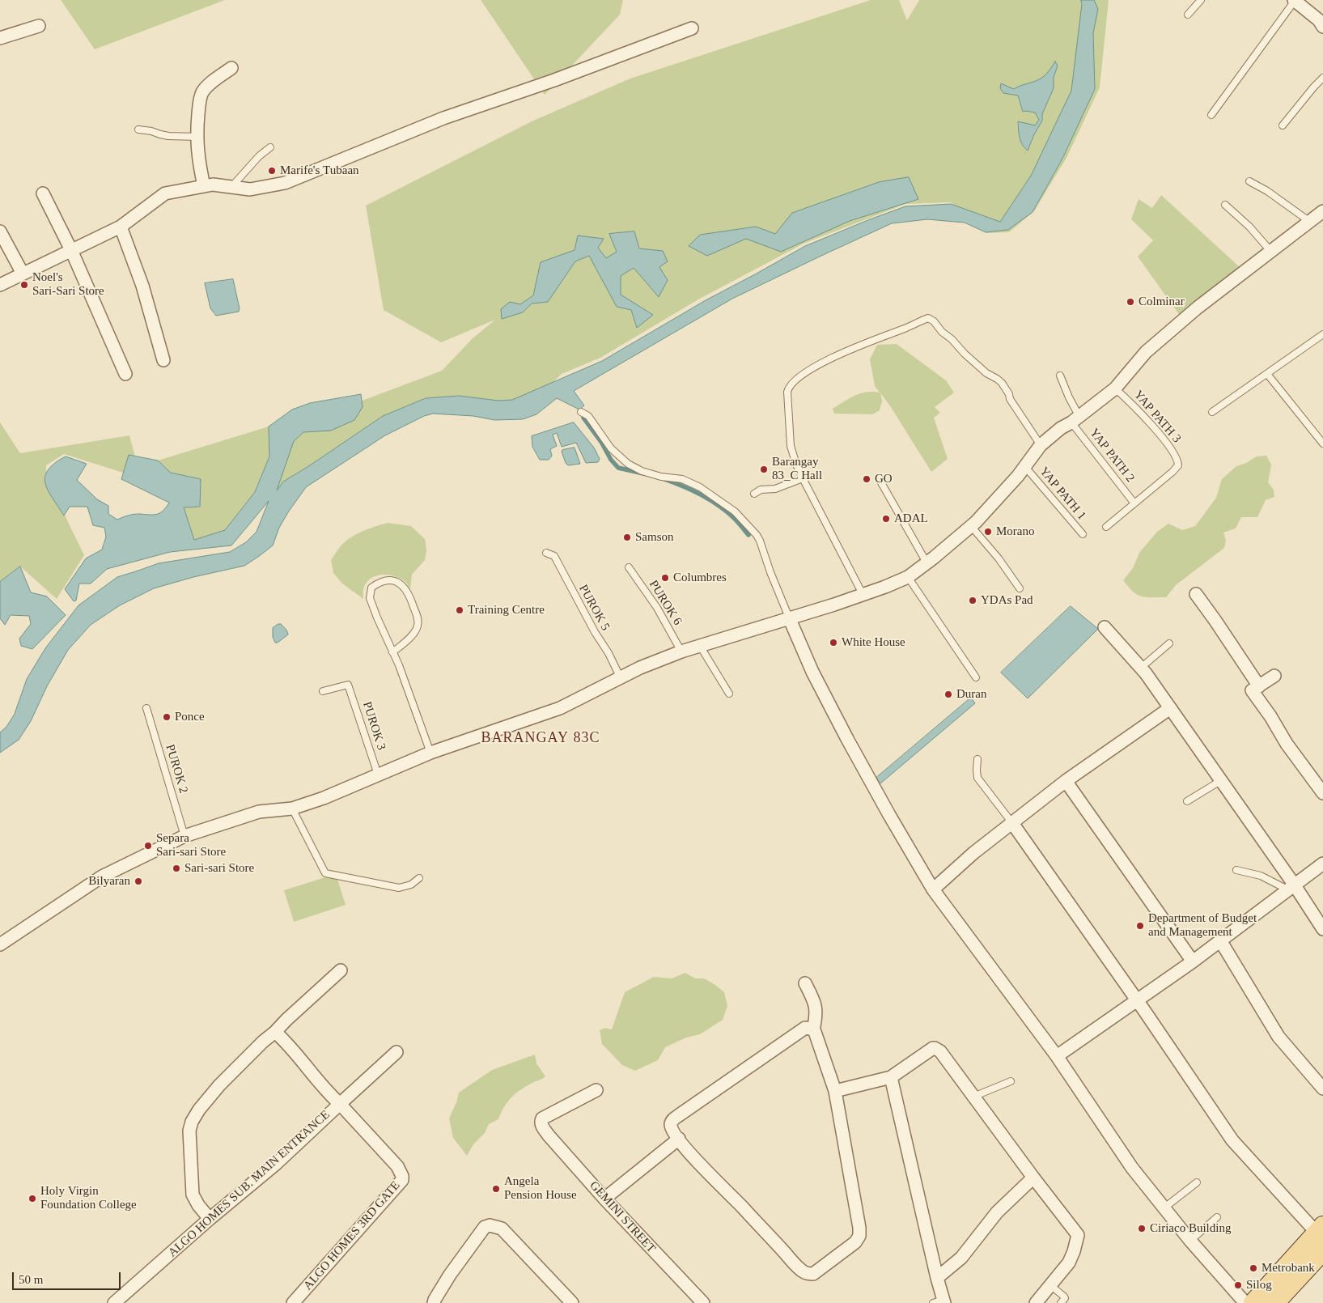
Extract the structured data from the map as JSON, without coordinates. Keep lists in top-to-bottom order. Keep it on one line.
{"streets":{"street":["ALGO HOMES SUB. MAIN ENTRANCE","GEMINI STREET","ALGO HOMES 3RD GATE"],"lane":["YAP PATH 3","YAP PATH 2","YAP PATH 1","PUROK 6","PUROK 5","PUROK 3","PUROK 2"]},"crossings":[["YAP PATH 3","YAP PATH 2"],["ALGO HOMES SUB. MAIN ENTRANCE","ALGO HOMES 3RD GATE"]],"districts":["BARANGAY 83C"],"places":["Marife's Tubaan","Noel's Sari-Sari Store","Colminar","Barangay 83_C Hall","GO","ADAL","Morano","Samson","Columbres","YDAs Pad","Training Centre","White House","Duran","Ponce","Separa Sari-sari Store","Sari-sari Store","Bilyaran","Department of Budget and Management","Angela Pension House","Holy Virgin Foundation College","Ciriaco Building","Metrobank","Silog"],"scale_bar":"50 m"}
